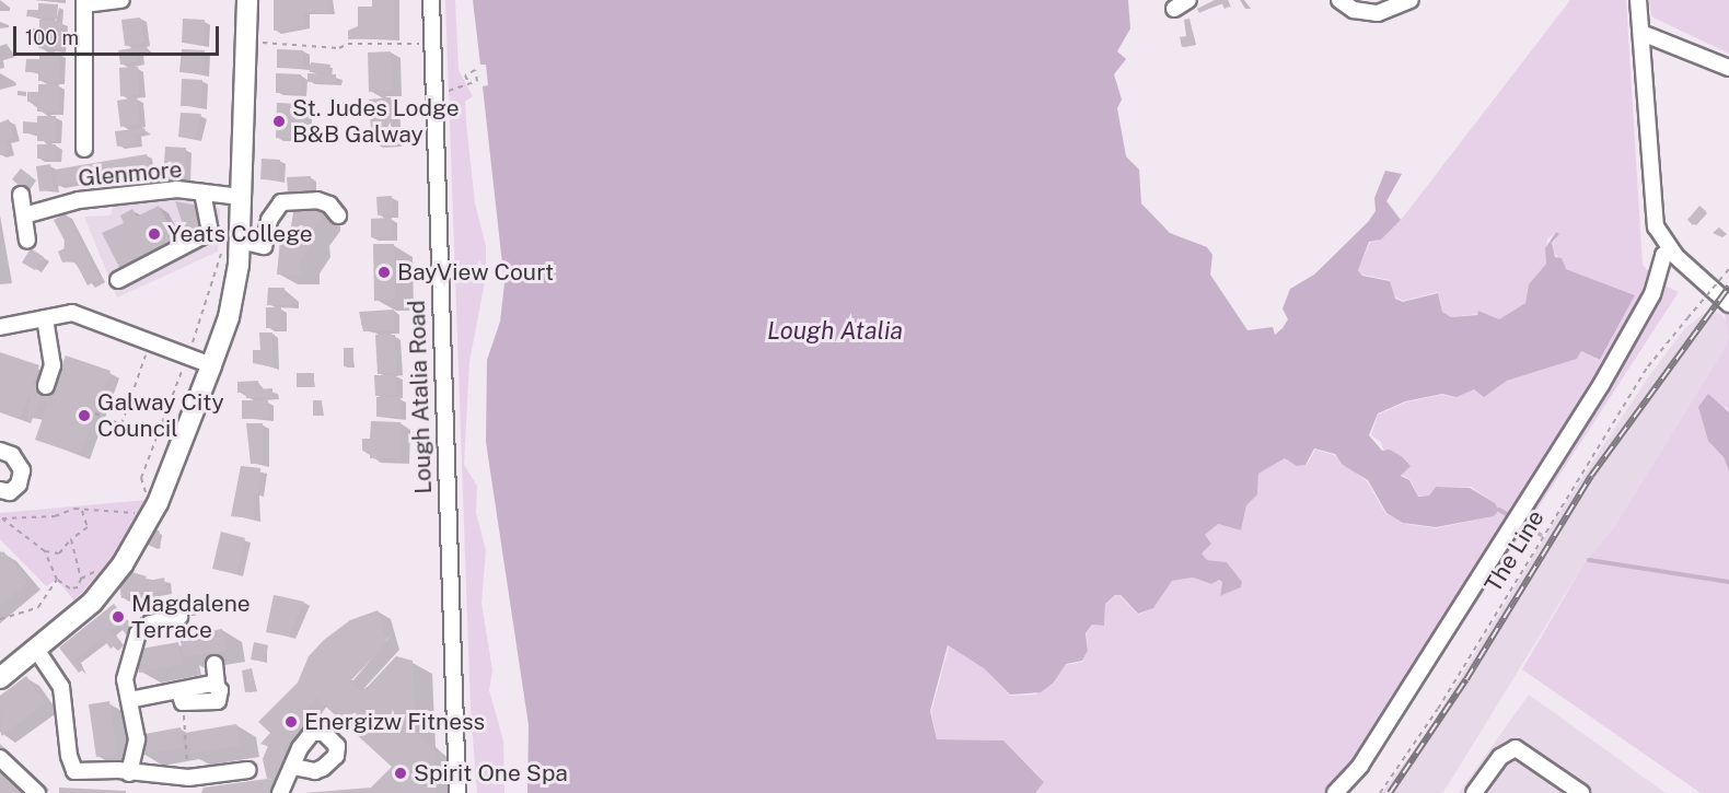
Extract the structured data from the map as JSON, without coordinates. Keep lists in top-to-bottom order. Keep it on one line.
{"streets":{"street":["Glenmore","Lough Atalia Road"],"path":["The Line"]},"water":["Lough Atalia"],"places":["St. Judes Lodge B&B Galway","Yeats College","BayView Court","Galway City Council","Magdalene Terrace","Energizw Fitness","Spirit One Spa"],"scale_bar":"100 m"}
